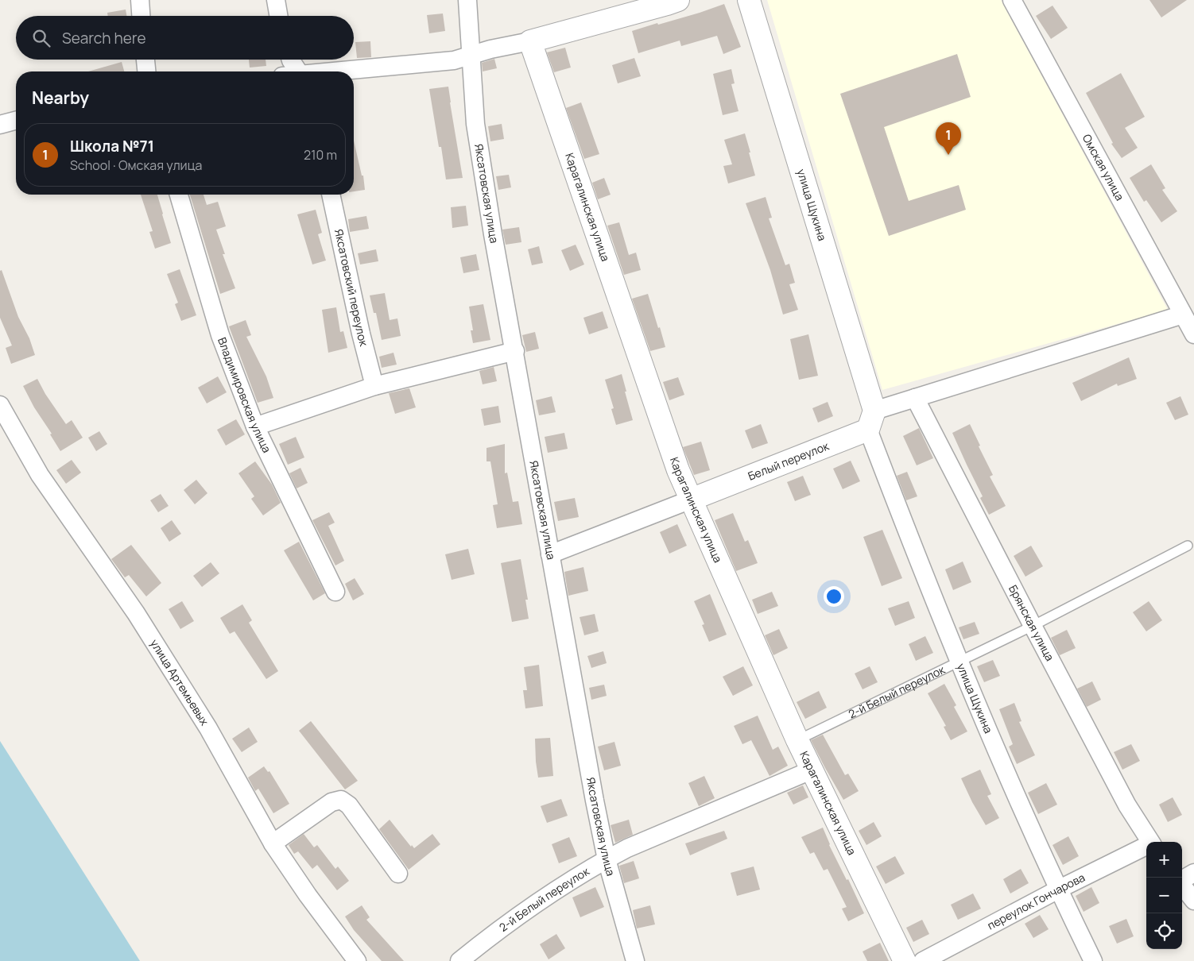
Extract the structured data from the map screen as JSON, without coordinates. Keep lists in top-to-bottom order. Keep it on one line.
{"streets":{"street":["Омская улица","Яксатовская улица","улица Щукина","Карагалинская улица","Яксатовский переулок","Владимировская улица","Белый переулок","Брянская улица","улица Артемьевых","2-й Белый переулок","переулок Гончарова"]},"crossings":[["Яксатовская улица","2-й Белый переулок"],["улица Щукина","Белый переулок"],["улица Щукина","2-й Белый переулок"],["улица Щукина","переулок Гончарова"],["Карагалинская улица","Белый переулок"],["Карагалинская улица","2-й Белый переулок"],["Брянская улица","2-й Белый переулок"]],"page":{"search":"Search here","heading":"Nearby","pins":"1","list":[{"mark":"1","name":"Школа №71","note":"School · Омская улица","value":"210 m"}],"map_buttons":["+","−"]}}
